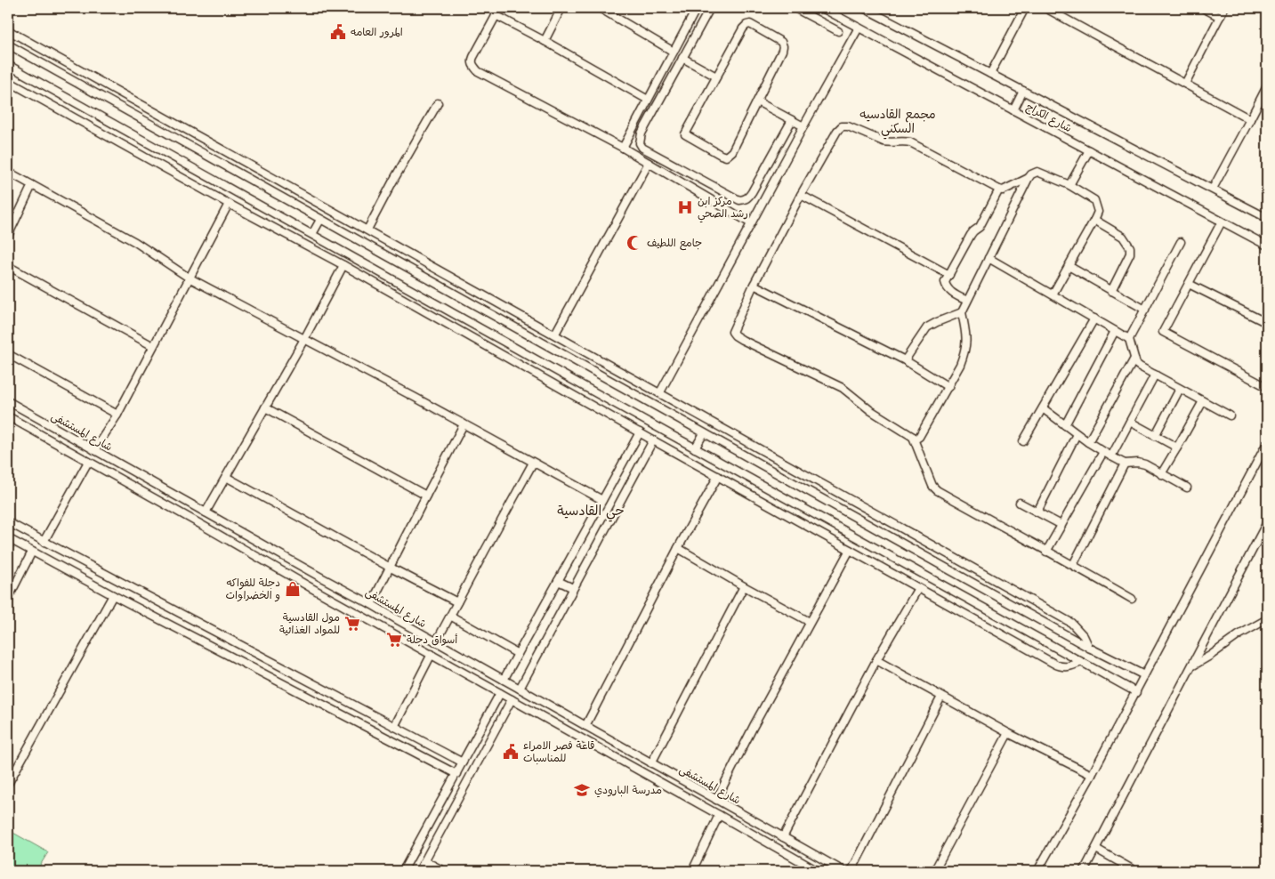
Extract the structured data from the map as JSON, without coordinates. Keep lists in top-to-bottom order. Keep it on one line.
{"streets":{"street":["شارع الكراج","شارع المستشفى"]},"districts":["مجمع القادسيه السكني","حي القادسية"],"places":{"public building":["المرور العامه","قاعة فصر الامراء للمناسبات"],"hospital":["مركز ابن رشد الصحي"],"mosque":["جامع اللطیف"],"shop":["دجلة للفواكه و الخضراوات"],"supermarket":["مول القادسية للمواد الغذائية","أسواق دجلة"],"school or university":["مدرسة البارودي"]}}
